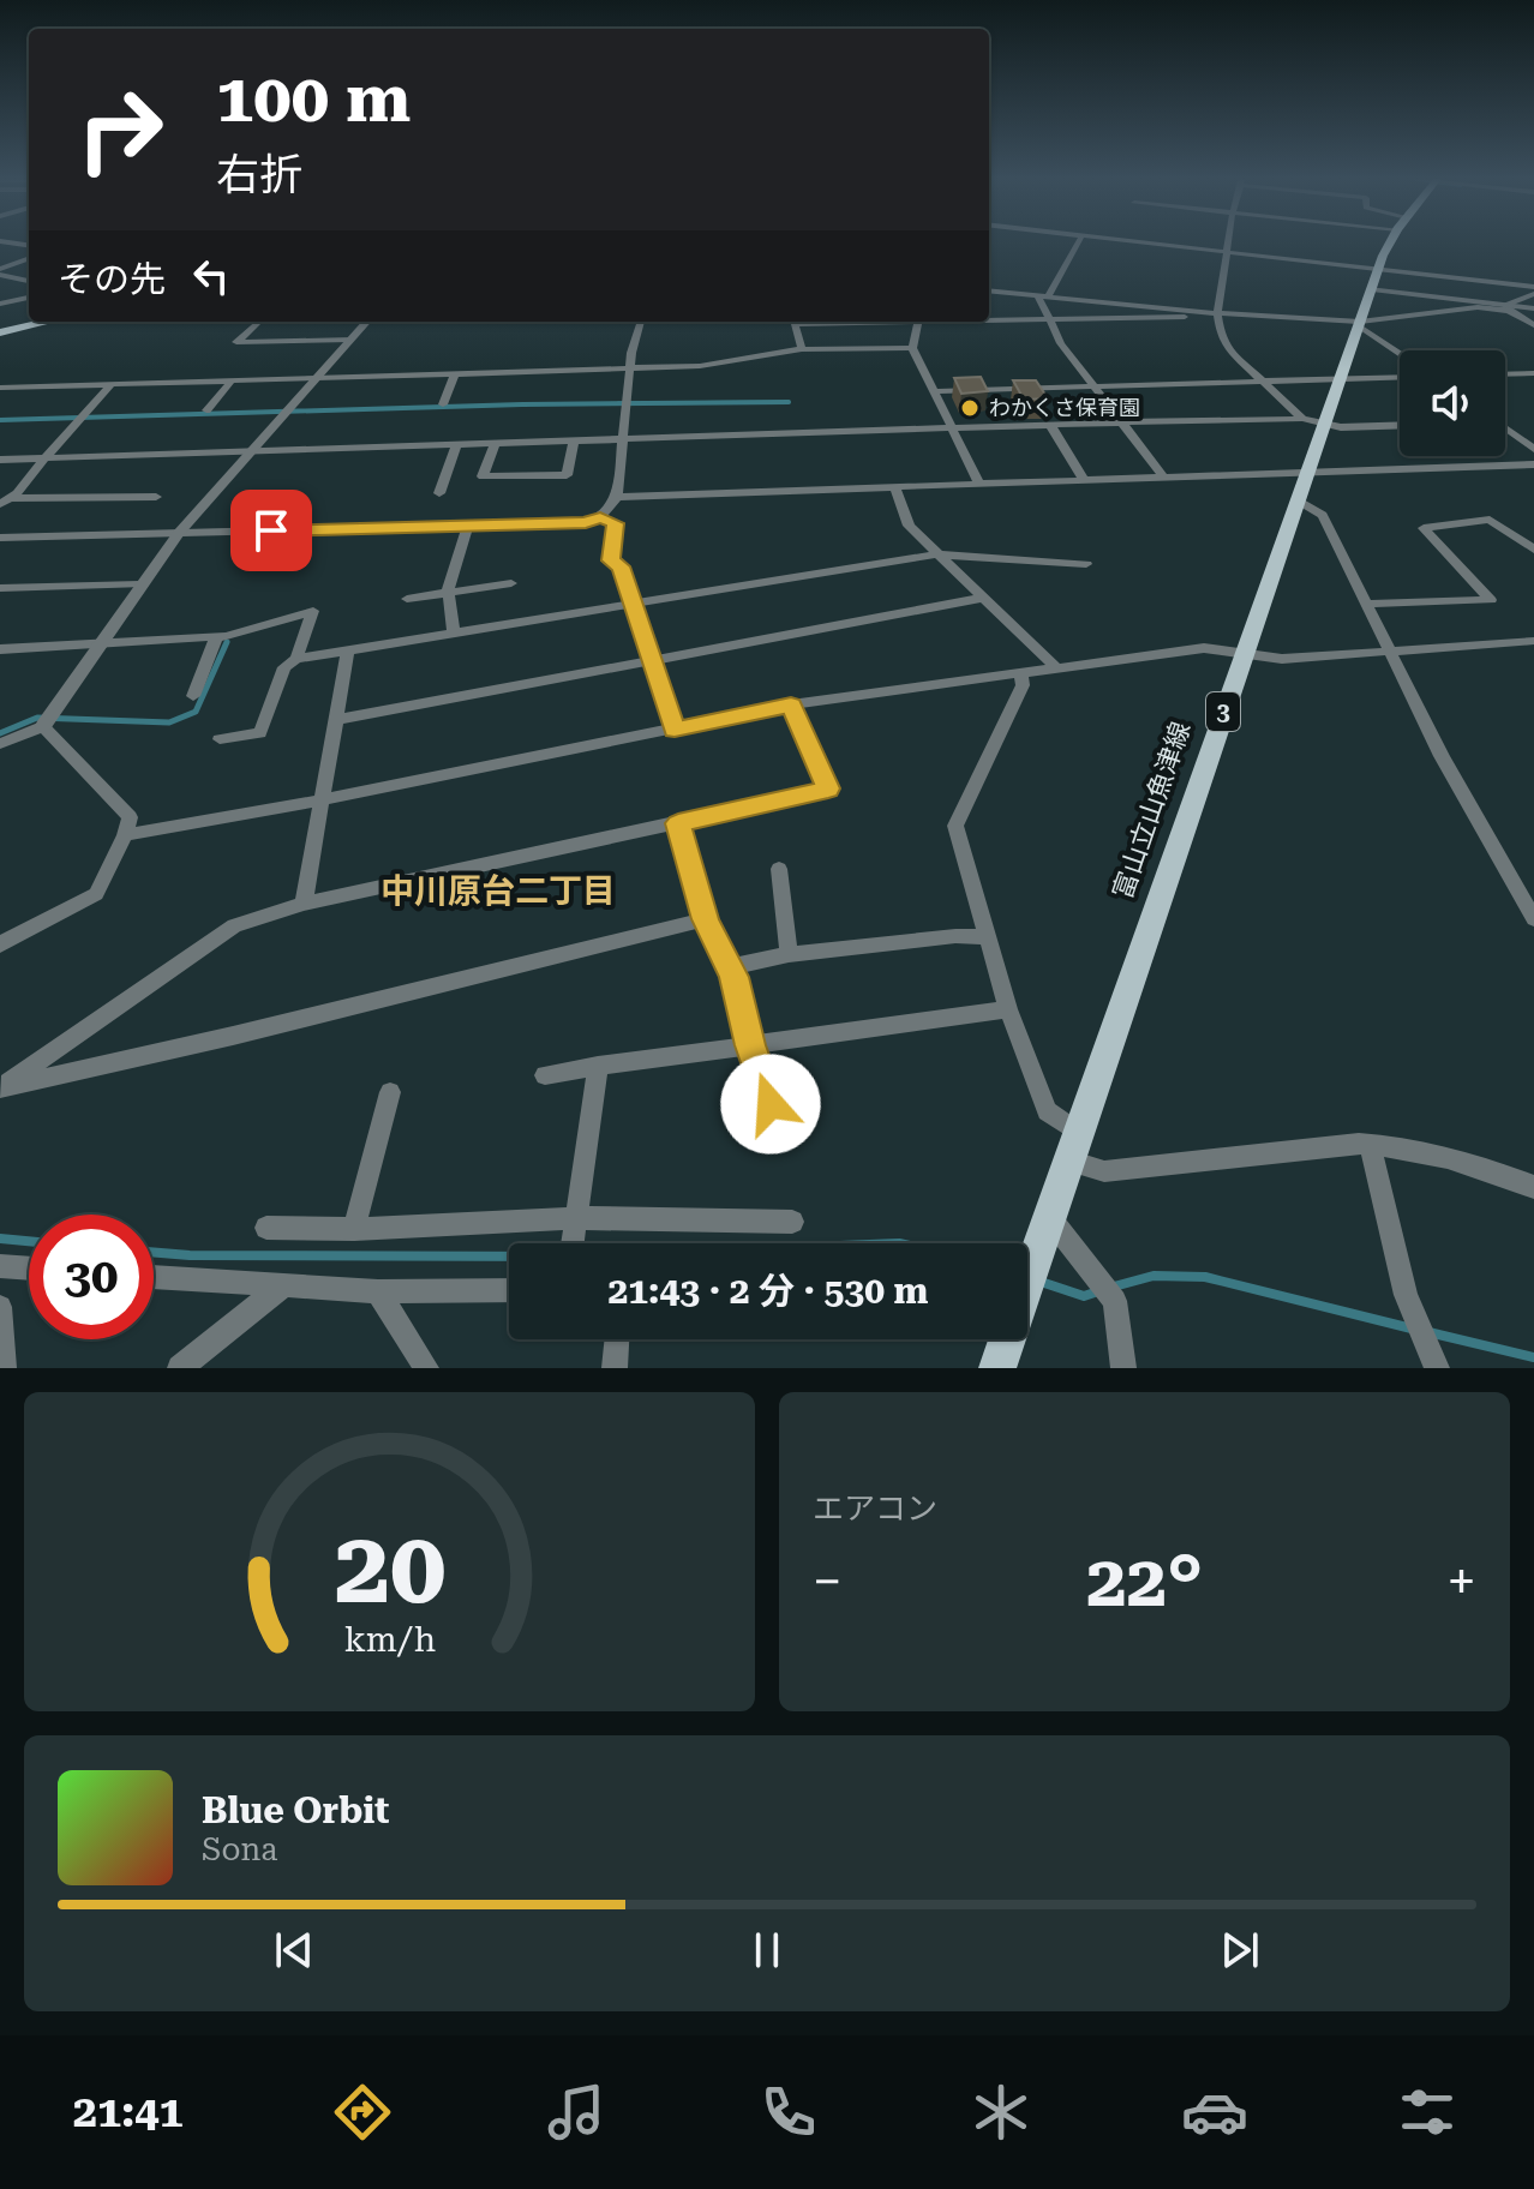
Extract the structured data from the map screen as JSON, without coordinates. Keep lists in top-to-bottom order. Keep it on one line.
{"streets":{"main road":["3","富山立山魚津線"]},"districts":["中川原台二丁目"],"places":["わかくさ保育園"],"page":{"turn":["100 m","右折"],"then":"その先","limit":"30","trip":"21:43 · 2 分 · 530 m","tile":"エアコン","heat":["−","22°","+"],"song":["Blue Orbit","Sona"],"tabs":"21:41","gauge":["20","km/h"]}}
